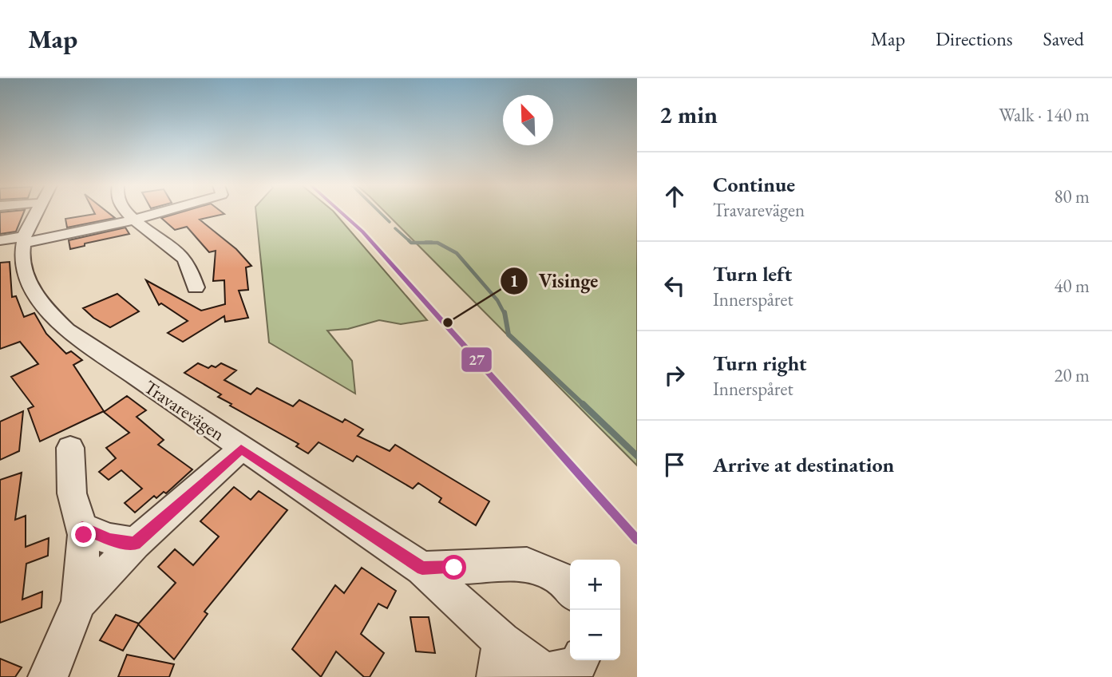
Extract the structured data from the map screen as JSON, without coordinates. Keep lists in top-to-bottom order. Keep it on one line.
{"streets":{"street":["Travarevägen"]},"places":["Visinge"],"lines":["transit line 27"],"north":"top left","page":{"header":"Map","nav":["Map","Directions","Saved"],"heading":["2 min","Walk · 140 m"],"list":[["Continue","Travarevägen","80 m"],["Turn left","Innerspåret","40 m"],["Turn right","Innerspåret","20 m"],"Arrive at destination"],"map_buttons":["+","−"]}}
